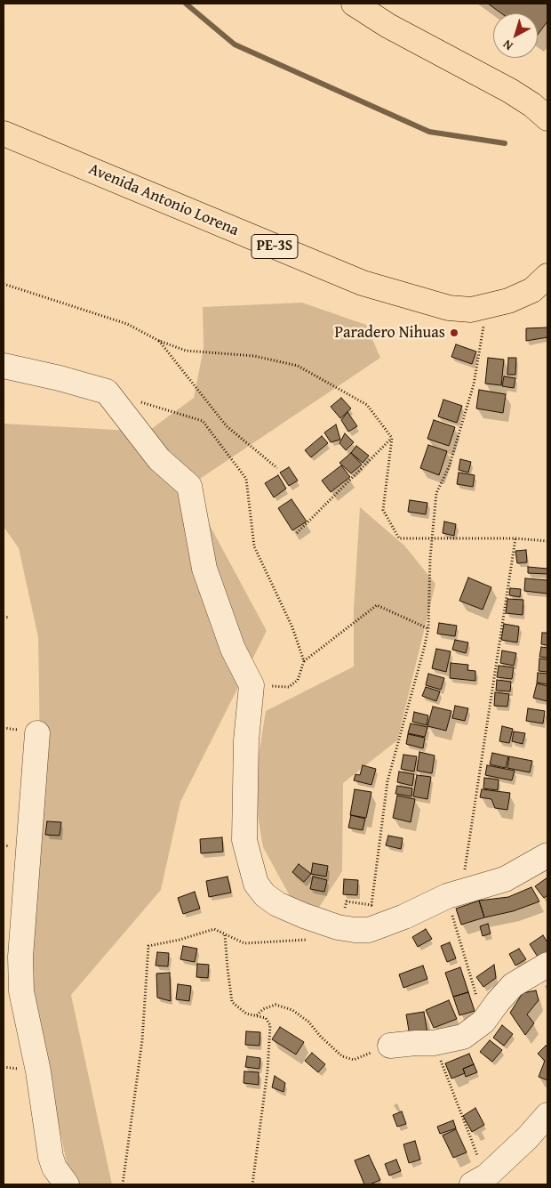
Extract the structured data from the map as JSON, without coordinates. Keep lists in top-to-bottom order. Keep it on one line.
{"streets":{"highway":["Avenida Antonio Lorena","PE-3S"]},"places":["Paradero Nihuas"],"north":"bottom left"}
